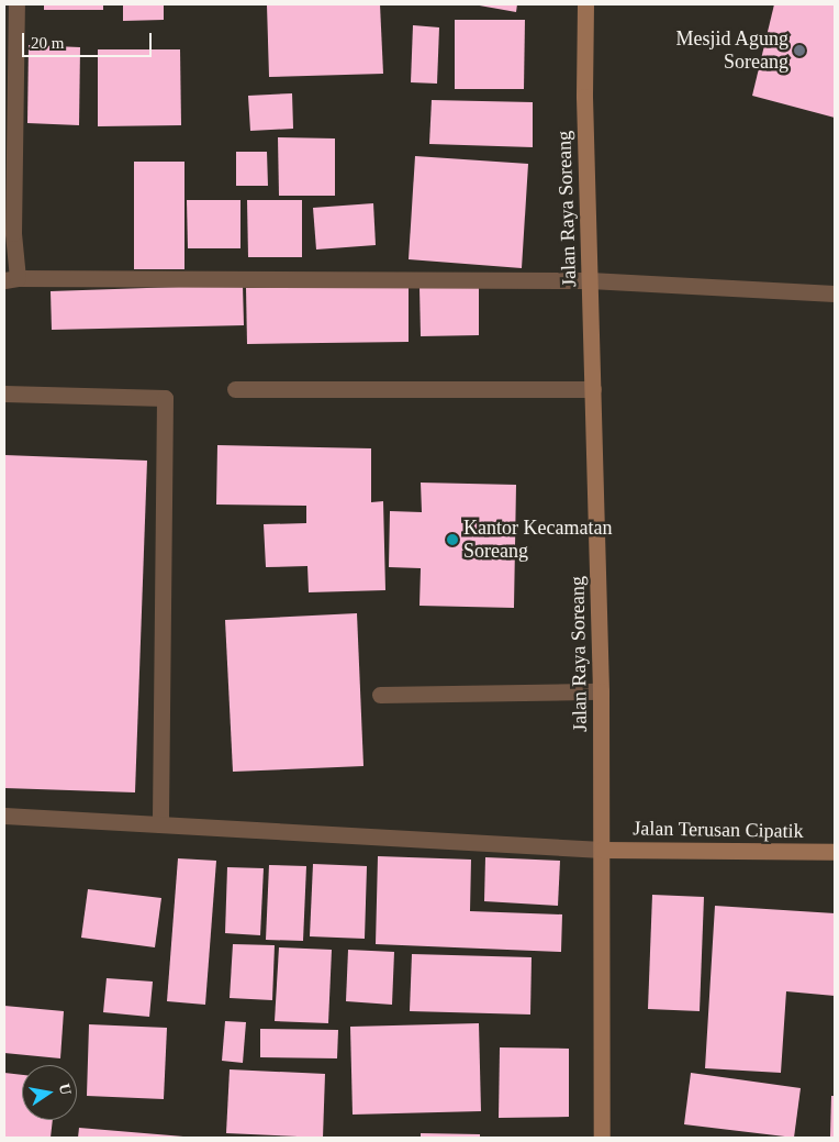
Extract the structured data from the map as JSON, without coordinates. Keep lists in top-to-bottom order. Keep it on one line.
{"streets":{"main road":["Jalan Raya Soreang","Jalan Terusan Cipatik"]},"crossings":[["Jalan Raya Soreang","Jalan Terusan Cipatik"]],"places":["Mesjid Agung Soreang","Kantor Kecamatan Soreang"],"scale_bar":"20 m","north":"right"}
